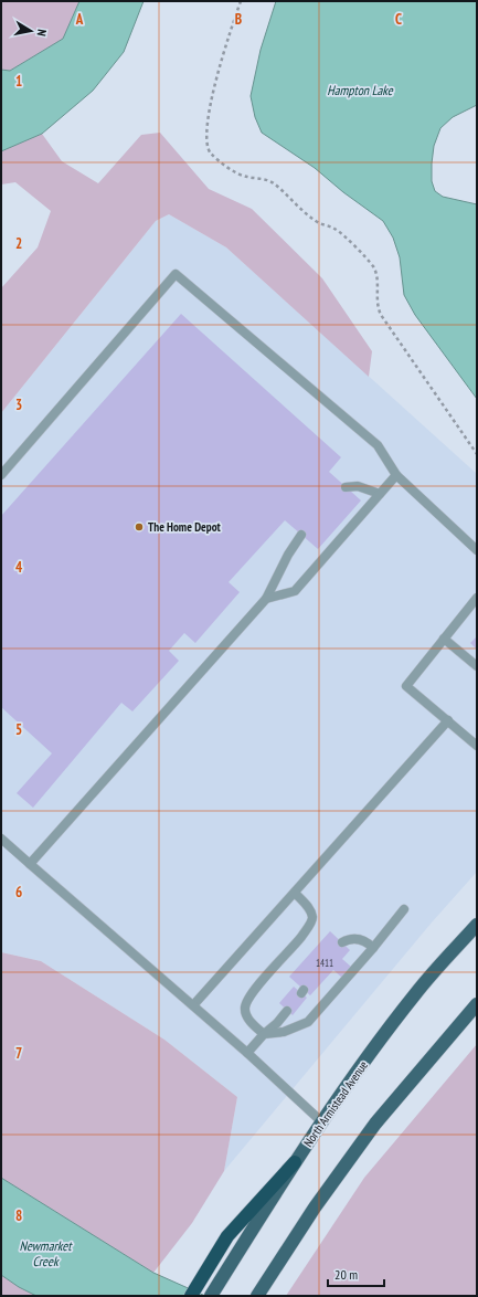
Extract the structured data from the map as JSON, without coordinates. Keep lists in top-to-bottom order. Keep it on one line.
{"streets":{"main road":["North Armistead Avenue"]},"water":["Hampton Lake","Newmarket Creek"],"places":["The Home Depot"],"house_numbers":["1411"],"scale_bar":"20 m","north":"right","grid":{"columns":["A","B","C"],"rows":["1","2","3","4","5","6","7","8"]}}
